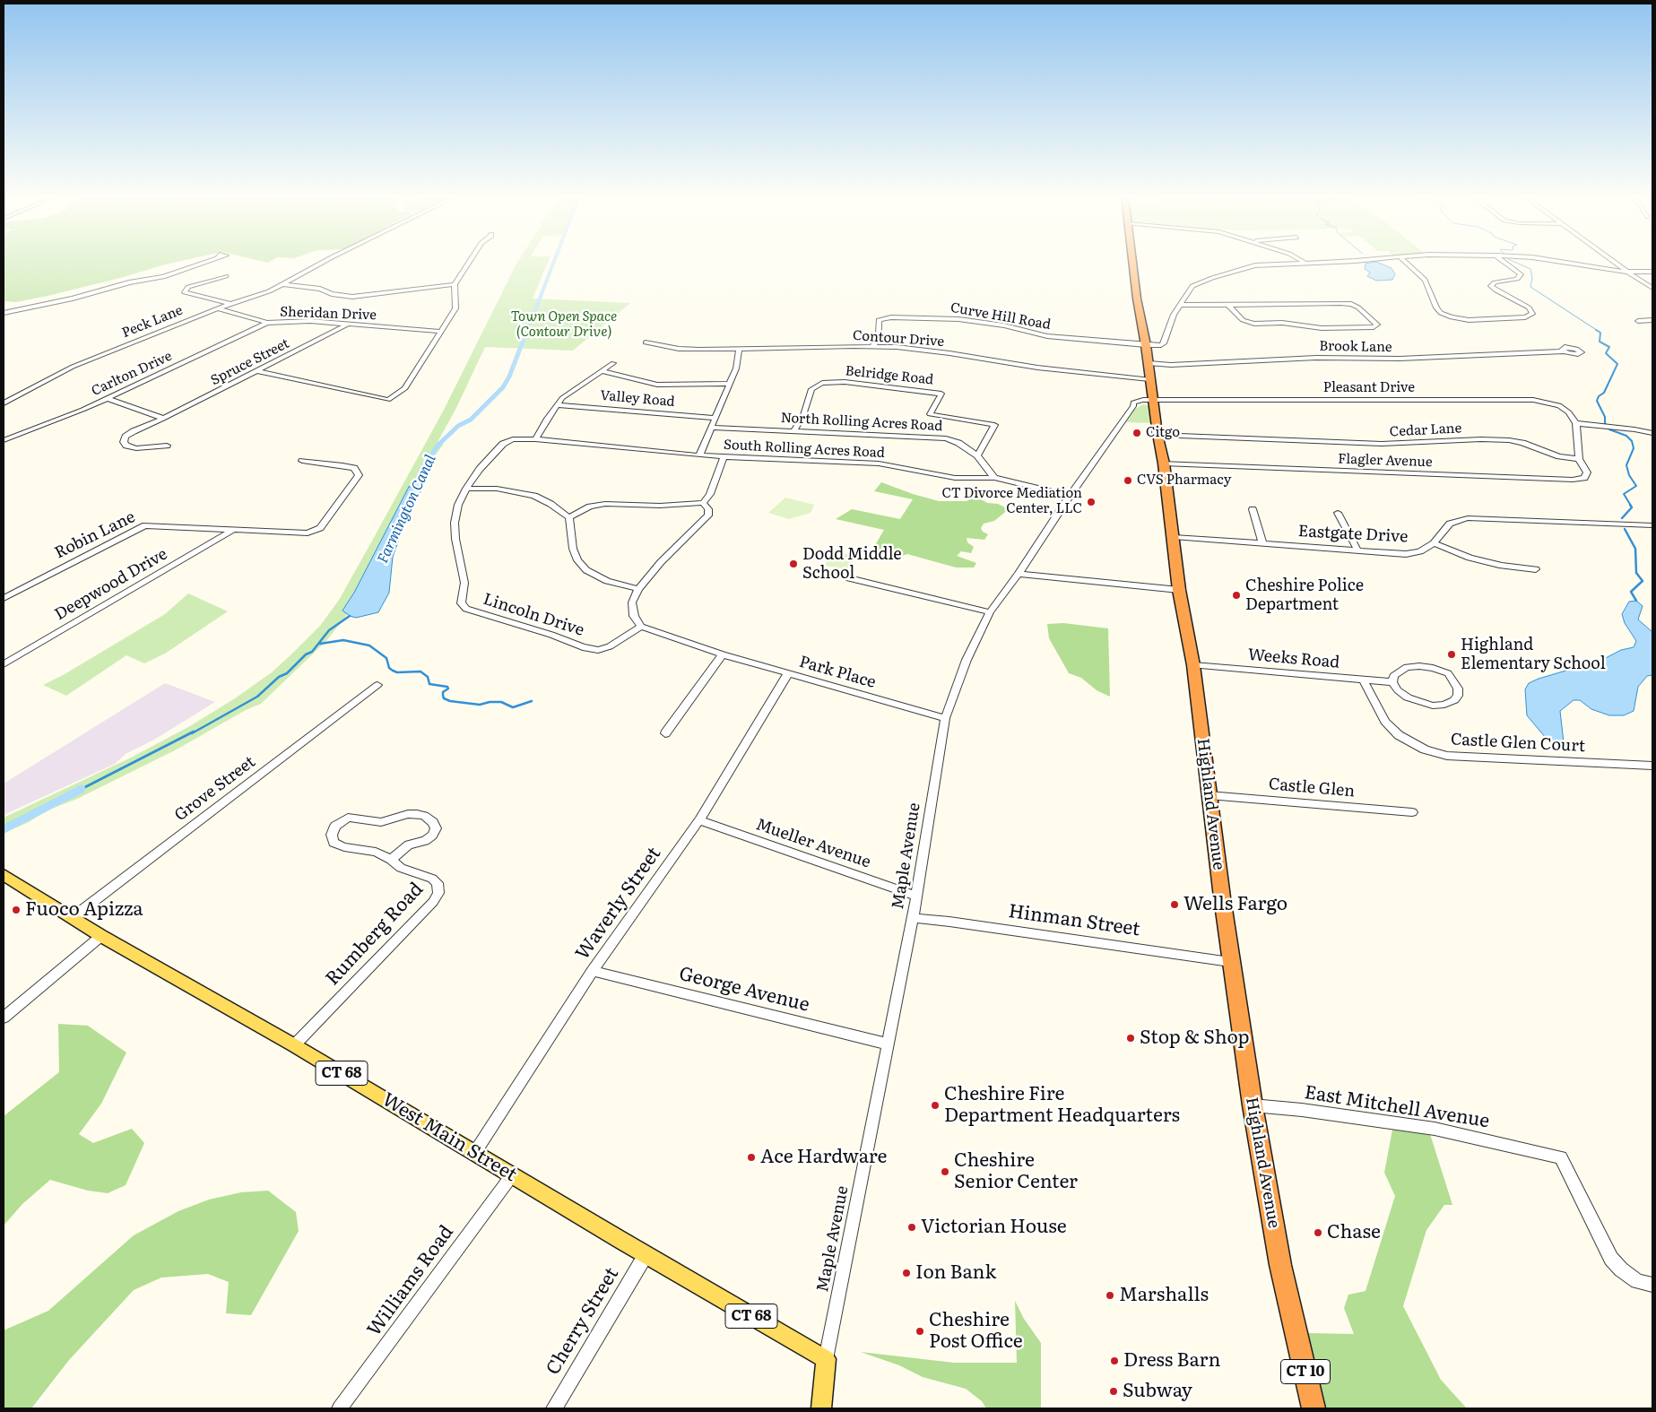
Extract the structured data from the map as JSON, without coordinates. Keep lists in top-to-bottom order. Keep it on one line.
{"streets":{"highway":["Highland Avenue","CT 10"],"main road":["CT 68","West Main Street"],"street":["Sheridan Drive","Curve Hill Road","Peck Lane","Contour Drive","Brook Lane","Spruce Street","Carlton Drive","Belridge Road","Pleasant Drive","Valley Road","North Rolling Acres Road","Cedar Lane","South Rolling Acres Road","Flagler Avenue","Eastgate Drive","Robin Lane","Deepwood Drive","Lincoln Drive","Weeks Road","Park Place","Castle Glen Court","Castle Glen","Grove Street","Mueller Avenue","Maple Avenue","Waverly Street","Hinman Street","Rumberg Road","George Avenue","East Mitchell Avenue","Williams Road","Cherry Street"]},"crossings":[["Sheridan Drive","Peck Lane"],["Sheridan Drive","Spruce Street"],["Sheridan Drive","Carlton Drive"],["Curve Hill Road","Contour Drive"],["Curve Hill Road","Highland Avenue"],["Contour Drive","Highland Avenue"],["Brook Lane","Highland Avenue"],["Belridge Road","North Rolling Acres Road"],["Pleasant Drive","Highland Avenue"],["Pleasant Drive","Maple Avenue"],["North Rolling Acres Road","South Rolling Acres Road"],["Cedar Lane","Flagler Avenue"],["Cedar Lane","Highland Avenue"],["South Rolling Acres Road","Lincoln Drive"],["South Rolling Acres Road","Maple Avenue"],["Flagler Avenue","Highland Avenue"],["Eastgate Drive","Highland Avenue"],["Robin Lane","Deepwood Drive"],["Lincoln Drive","Park Place"],["Weeks Road","Castle Glen Court"],["Weeks Road","Highland Avenue"],["Park Place","Maple Avenue"],["Park Place","Waverly Street"],["Castle Glen","Highland Avenue"],["Grove Street","West Main Street"],["Highland Avenue","Maple Avenue"],["Highland Avenue","Hinman Street"],["Highland Avenue","East Mitchell Avenue"],["Mueller Avenue","Maple Avenue"],["Mueller Avenue","Waverly Street"],["Maple Avenue","Hinman Street"],["Maple Avenue","George Avenue"],["Maple Avenue","West Main Street"],["Waverly Street","George Avenue"],["Waverly Street","West Main Street"],["Rumberg Road","West Main Street"],["West Main Street","Williams Road"],["West Main Street","Cherry Street"]],"water":["Farmington Canal"],"parks":["Town Open Space (Contour Drive)"],"places":["Citgo","CVS Pharmacy","CT Divorce Mediation Center, LLC","Dodd Middle School","Cheshire Police Department","Highland Elementary School","Wells Fargo","Fuoco Apizza","Stop & Shop","Cheshire Fire Department Headquarters","Ace Hardware","Cheshire Senior Center","Victorian House","Chase","Ion Bank","Marshalls","Cheshire Post Office","Dress Barn","Subway"]}
